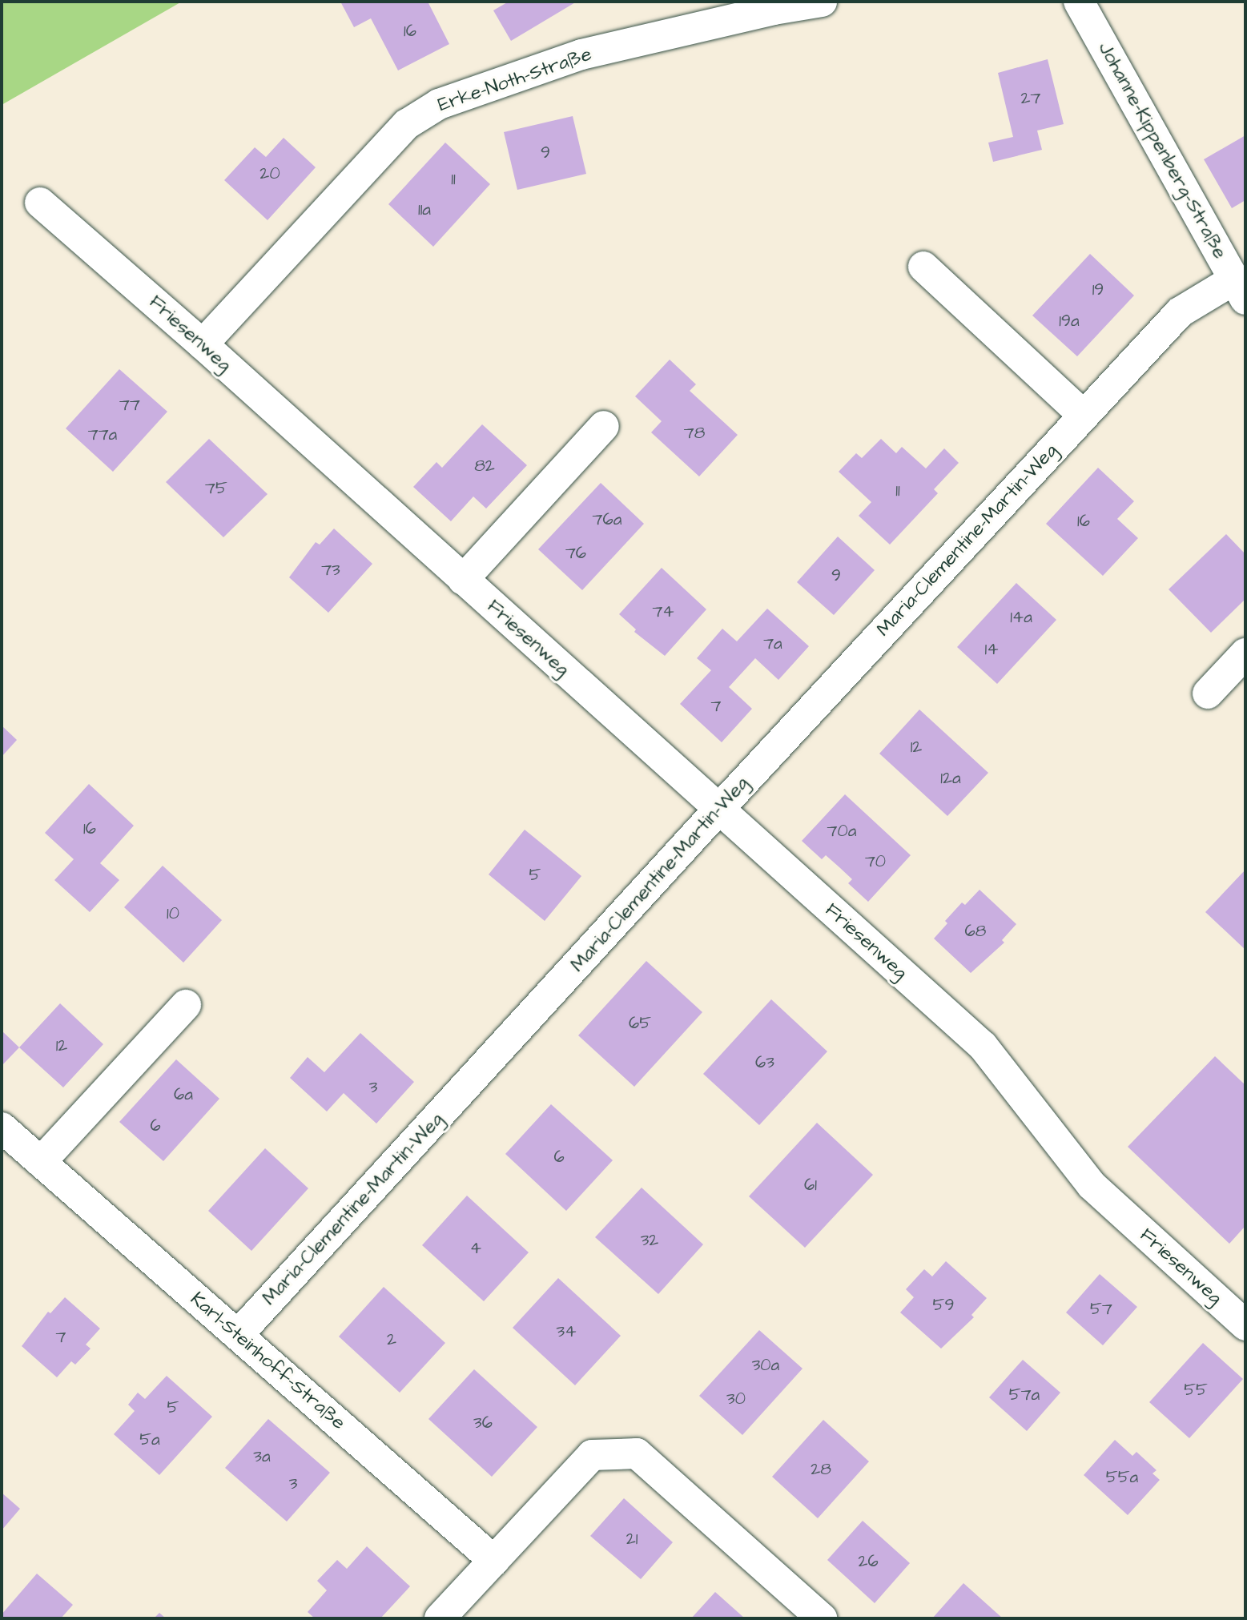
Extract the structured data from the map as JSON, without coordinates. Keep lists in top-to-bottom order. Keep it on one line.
{"streets":{"street":["Erke-Noth-Straße","Johanne-Kippenberg-Straße","Friesenweg","Maria-Clementine-Martin-Weg","Karl-Steinhoff-Straße"]},"crossings":[["Erke-Noth-Straße","Friesenweg"],["Johanne-Kippenberg-Straße","Maria-Clementine-Martin-Weg"],["Friesenweg","Maria-Clementine-Martin-Weg"],["Maria-Clementine-Martin-Weg","Karl-Steinhoff-Straße"]],"house_numbers":["16","27","9","20","11","11a","19","19a","77","78","77a","82","75","11","76a","16","76","73","9","74","14a","7a","14","7","12","12a","16","70a","70","5","10","68","65","12","63","3","6a","6","6","61","32","4","59","57","34","7","2","30a","55","57a","30","5","36","5a","3a","28","55a","3","21","26"]}
